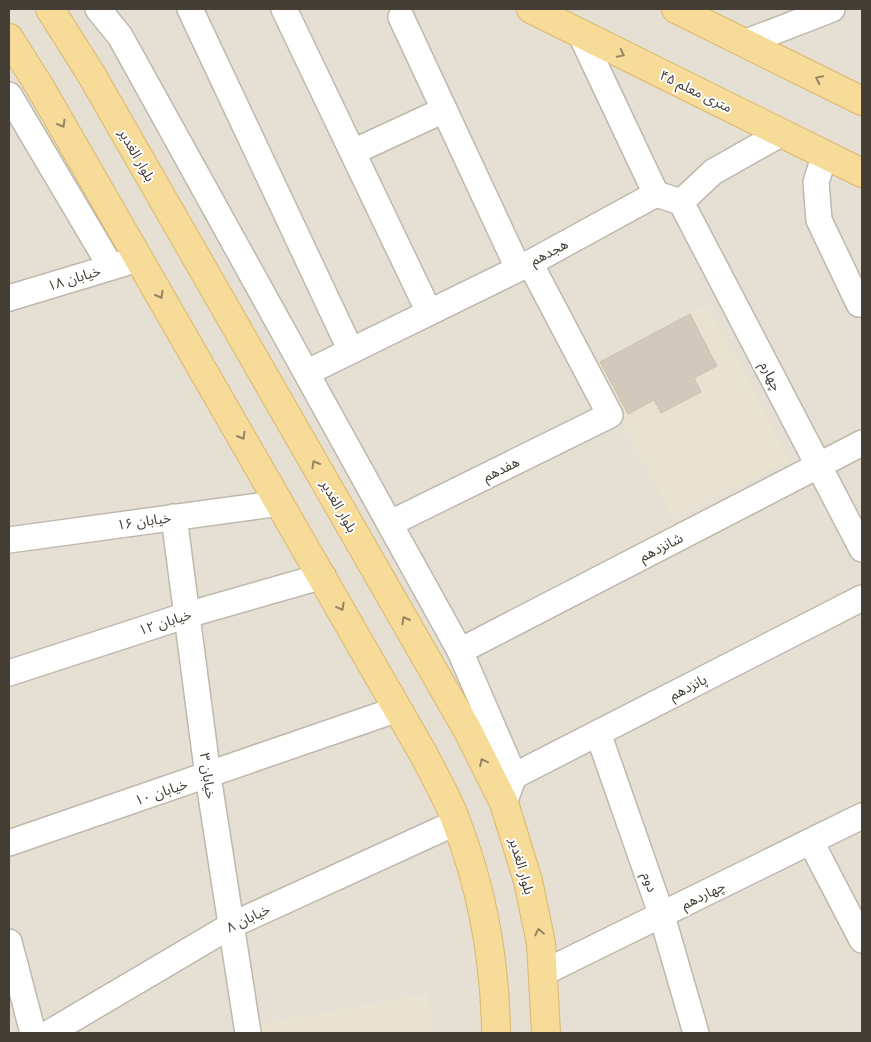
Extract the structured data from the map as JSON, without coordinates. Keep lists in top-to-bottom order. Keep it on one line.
{"streets":{"main road":["۴۵ متری معلم","بلوار الغدیر"],"street":["هجدهم","خیابان ۱۸","چهارم","هفدهم","خیابان ۱۶","شانزدهم","خیابان ۱۲","پانزدهم","خیابان ۳","خیابان ۱۰","دوم","چهاردهم","خیابان ۸"]},"crossings":[["بلوار الغدیر","چهاردهم"],["هجدهم","هفدهم"],["چهارم","شانزدهم"],["خیابان ۱۶","خیابان ۳"],["خیابان ۱۲","خیابان ۳"],["پانزدهم","دوم"],["خیابان ۳","خیابان ۱۰"],["خیابان ۳","خیابان ۸"],["دوم","چهاردهم"]]}
